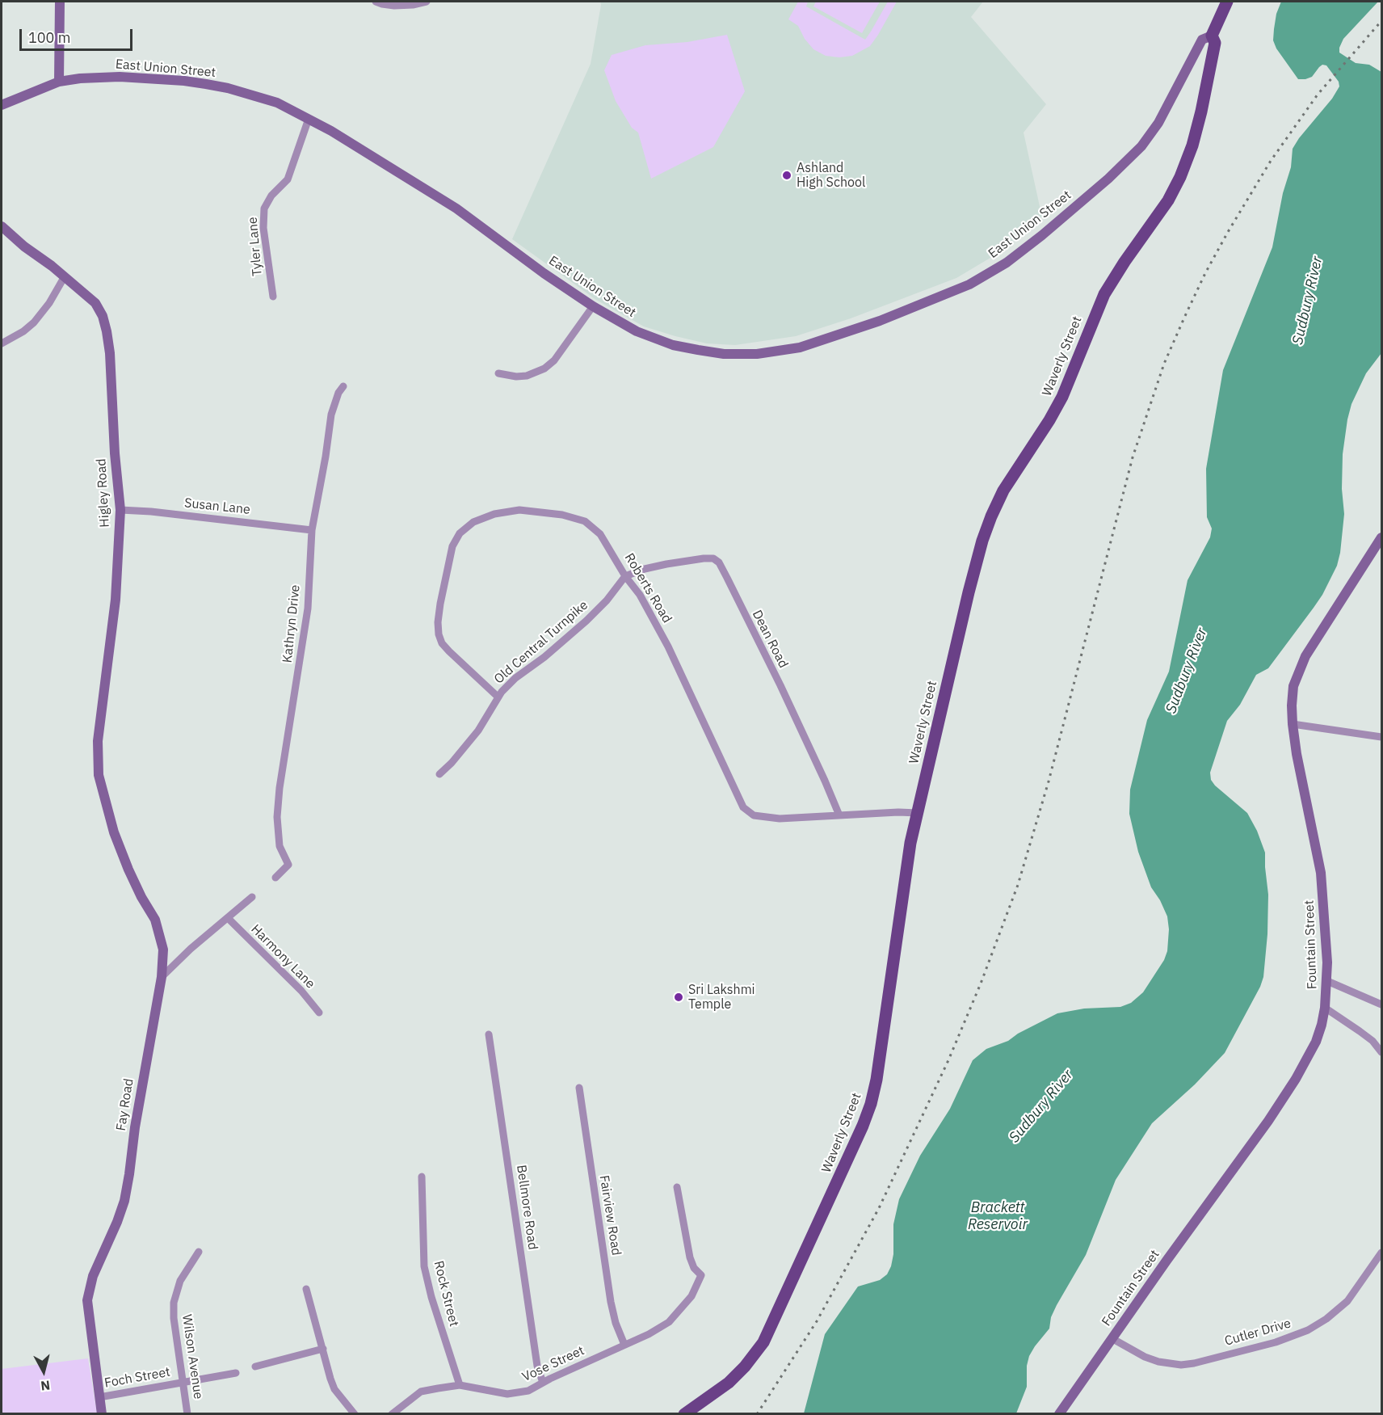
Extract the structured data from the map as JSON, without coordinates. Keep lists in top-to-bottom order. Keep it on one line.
{"streets":{"main road":["Waverly Street"],"street":["East Union Street","Tyler Lane","Higley Road","Susan Lane","Roberts Road","Kathryn Drive","Dean Road","Old Central Turnpike","Fountain Street","Harmony Lane","Fay Road","Bellmore Road","Fairview Road","Rock Street","Cutler Drive","Wilson Avenue","Vose Street","Foch Street"]},"crossings":[["East Union Street","Tyler Lane"],["East Union Street","Waverly Street"],["Waverly Street","Roberts Road"],["Higley Road","Susan Lane"],["Higley Road","Fay Road"],["Susan Lane","Kathryn Drive"],["Roberts Road","Dean Road"],["Roberts Road","Old Central Turnpike"],["Dean Road","Old Central Turnpike"],["Fountain Street","Cutler Drive"],["Fay Road","Foch Street"],["Bellmore Road","Vose Street"],["Fairview Road","Vose Street"],["Rock Street","Vose Street"],["Wilson Avenue","Foch Street"]],"water":["Sudbury River","Brackett Reservoir"],"places":["Ashland High School","Sri Lakshmi Temple"],"scale_bar":"100 m","north":"bottom"}
